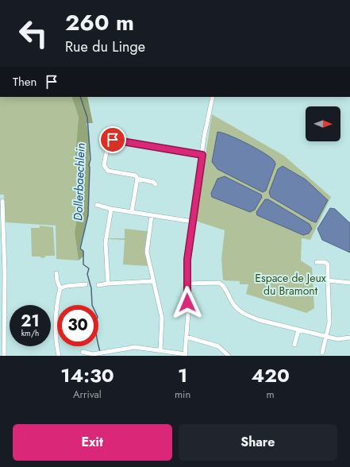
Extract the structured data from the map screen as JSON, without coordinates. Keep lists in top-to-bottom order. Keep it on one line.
{"water":["Dollerbaechlein"],"parks":["Espace de Jeux du Bramont"],"north":"right","page":{"turn":["260 m","Rue du Linge"],"then":"Then","speed":"21 km/h","limit":"30","eta":["14:30","Arrival","1","min","420","m"],"buttons":["Exit","Share"]}}
